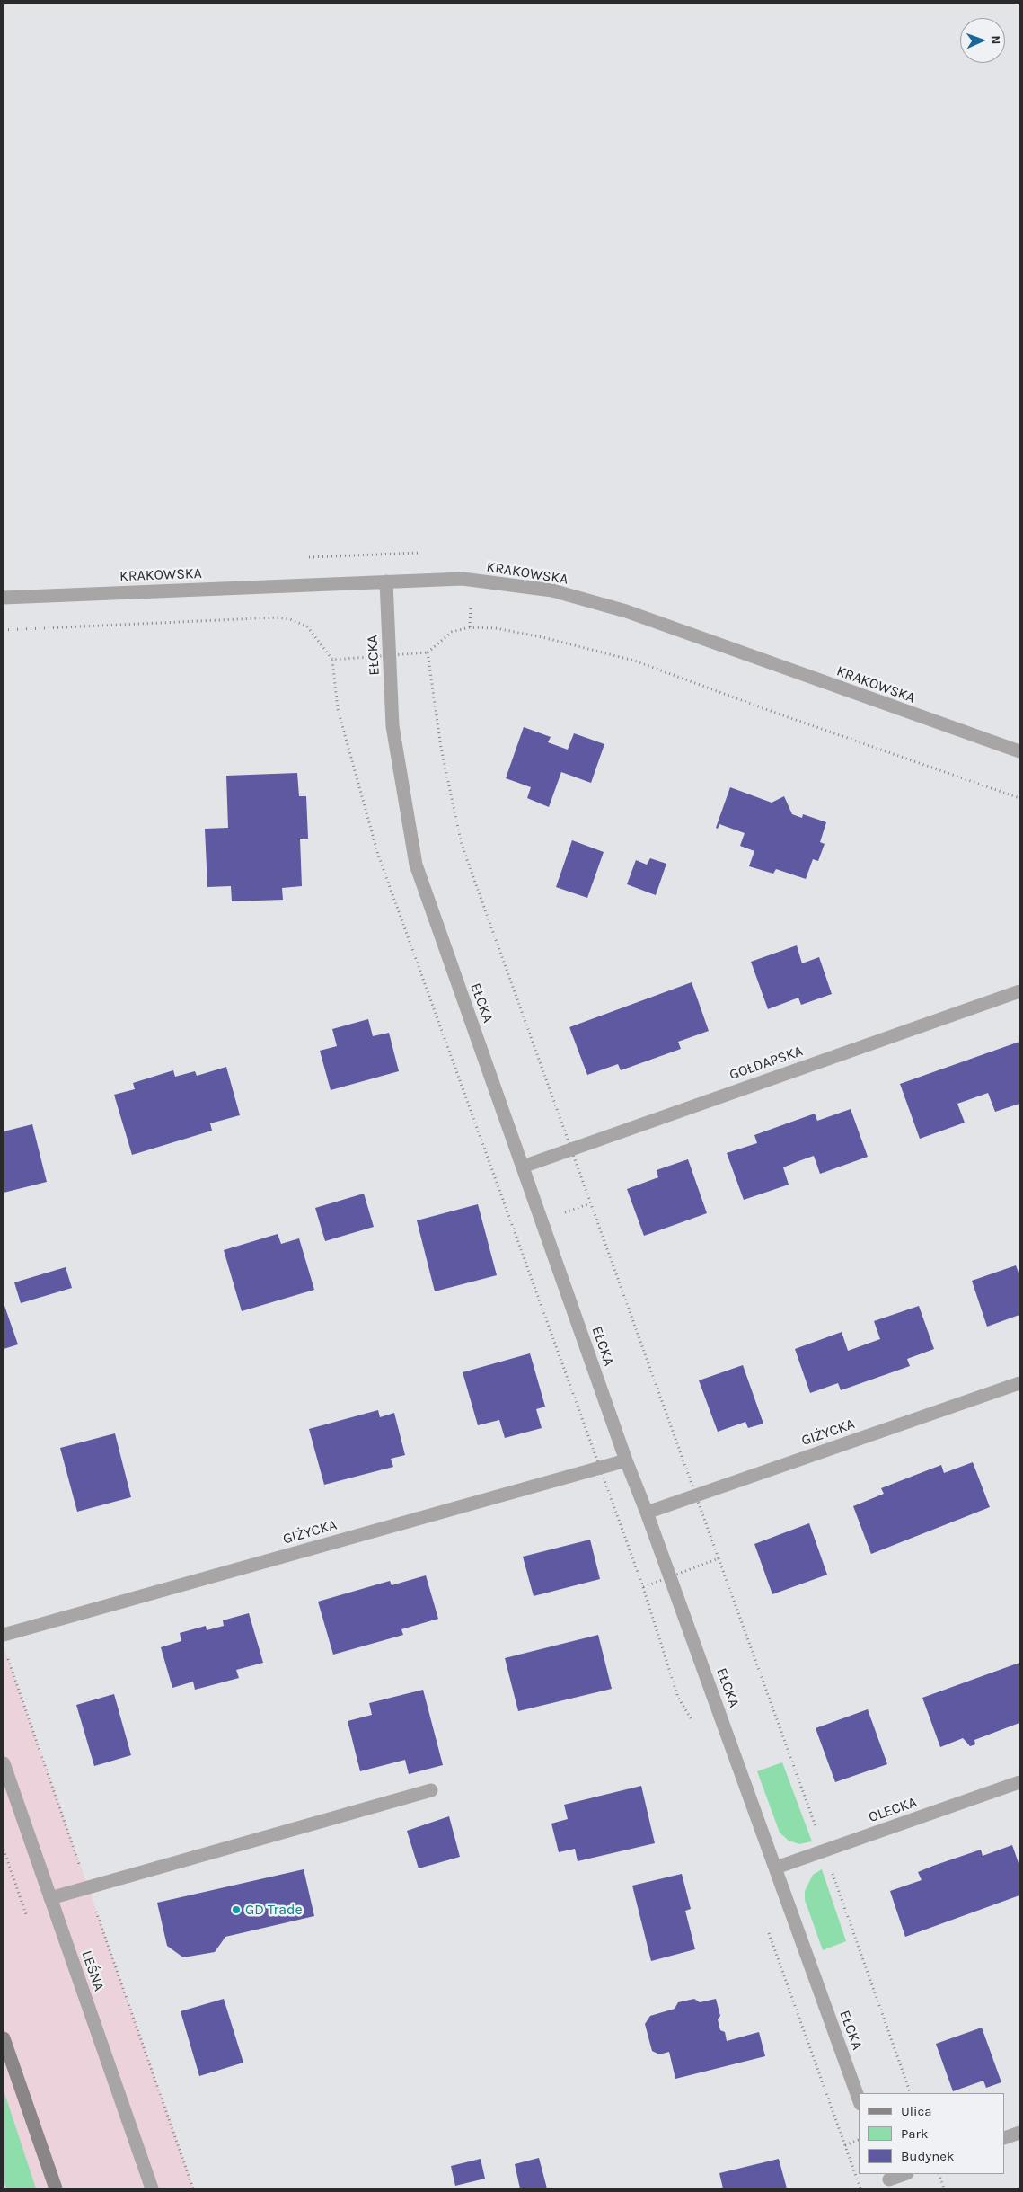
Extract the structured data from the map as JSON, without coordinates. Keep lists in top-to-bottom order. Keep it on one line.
{"streets":{"street":["KRAKOWSKA","EŁCKA","GOŁDAPSKA","GIŻYCKA","OLECKA","LEŚNA"]},"crossings":[["KRAKOWSKA","EŁCKA"],["EŁCKA","GOŁDAPSKA"],["EŁCKA","GIŻYCKA"],["EŁCKA","OLECKA"]],"places":["GD Trade"],"legend":["Ulica","Park","Budynek"],"north":"right"}
